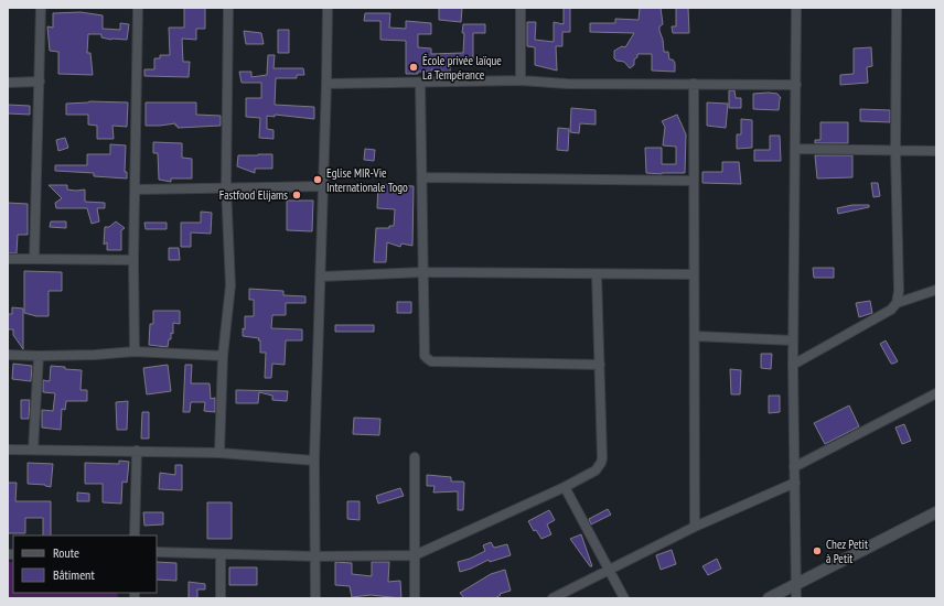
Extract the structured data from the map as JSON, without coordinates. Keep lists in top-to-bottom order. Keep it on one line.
{"places":["École privée laïque La Tempérance","Eglise MIR-Vie Internationale Togo","Fastfood Elijams","Chez Petit à Petit"],"legend":["Route","Bâtiment"]}
